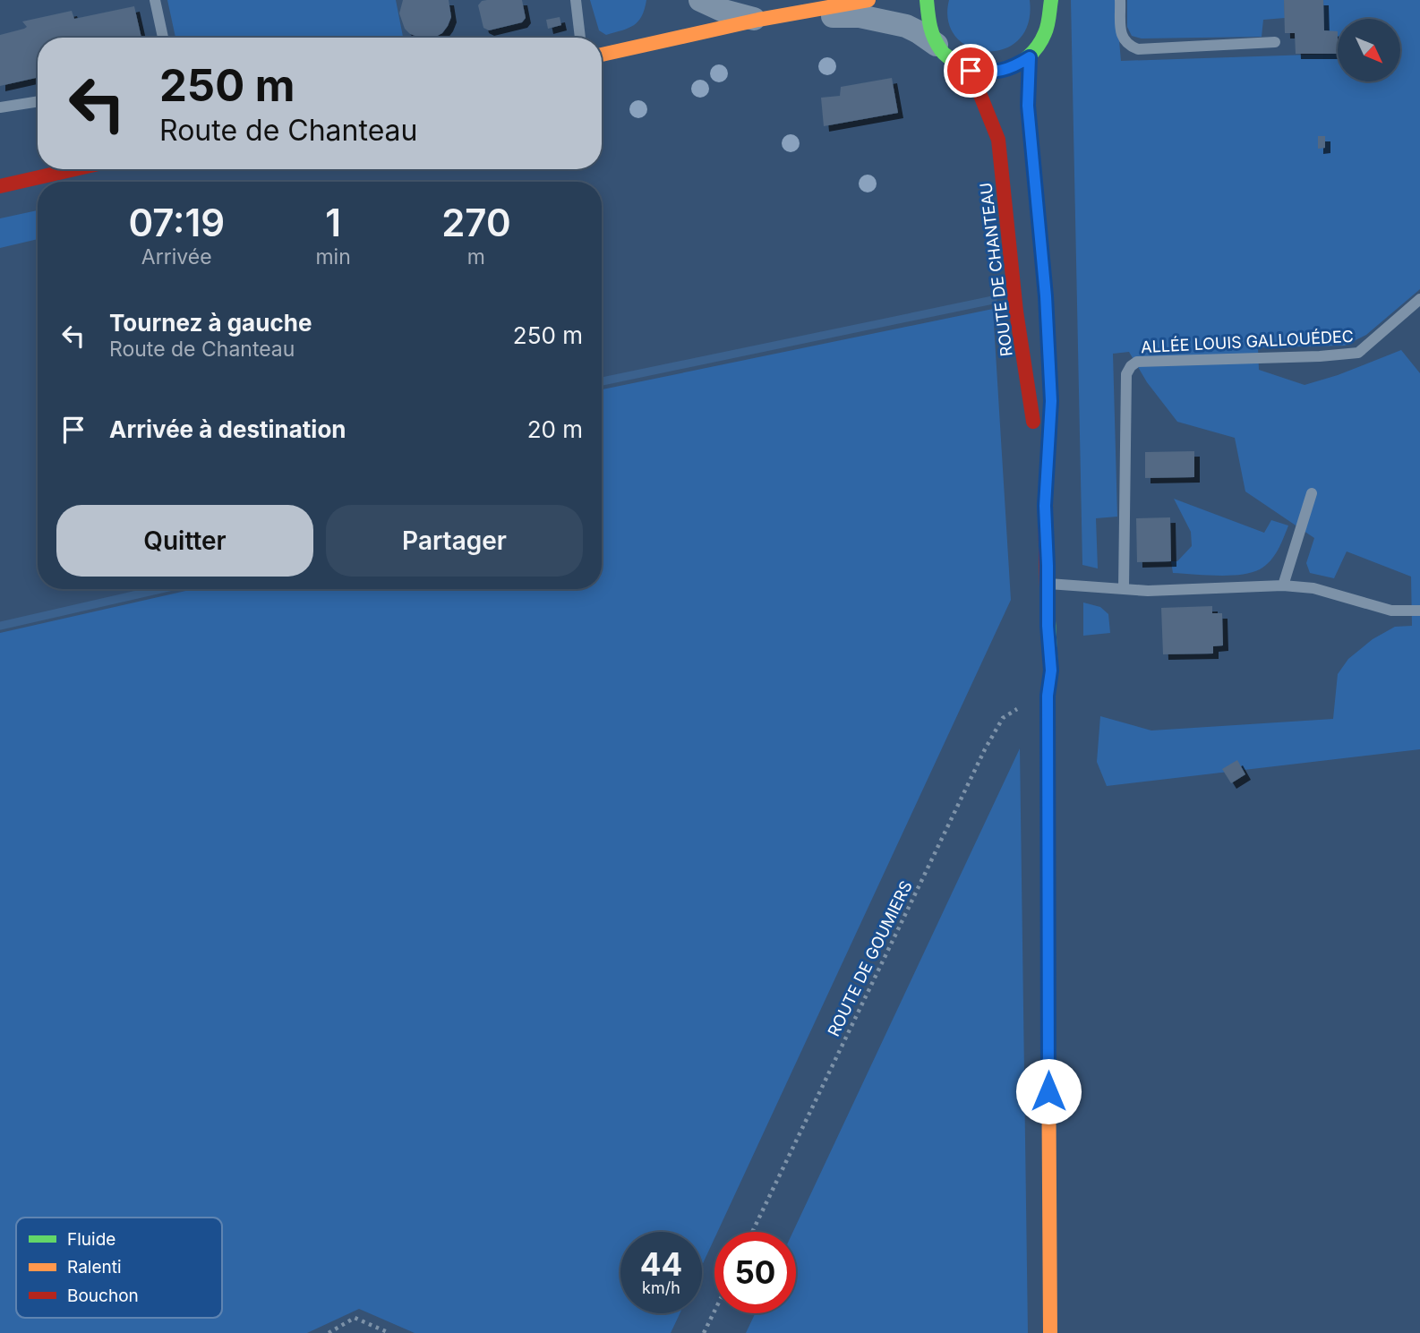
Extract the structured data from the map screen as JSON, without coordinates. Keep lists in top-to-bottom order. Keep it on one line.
{"streets":{"main road":["ROUTE DE CHANTEAU"],"lane":["ALLÉE LOUIS GALLOUÉDEC"],"path":["ROUTE DE GOUMIERS"]},"legend":["Fluide","Ralenti","Bouchon"],"north":"bottom right","page":{"turn":["250 m","Route de Chanteau"],"eta":["07:19","Arrivée","1","min","270","m"],"list":[{"name":"Tournez à gauche","note":"Route de Chanteau","value":"250 m"},{"name":"Arrivée à destination","value":"20 m"}],"buttons":["Quitter","Partager"],"speed":"44 km/h","limit":"50"}}
